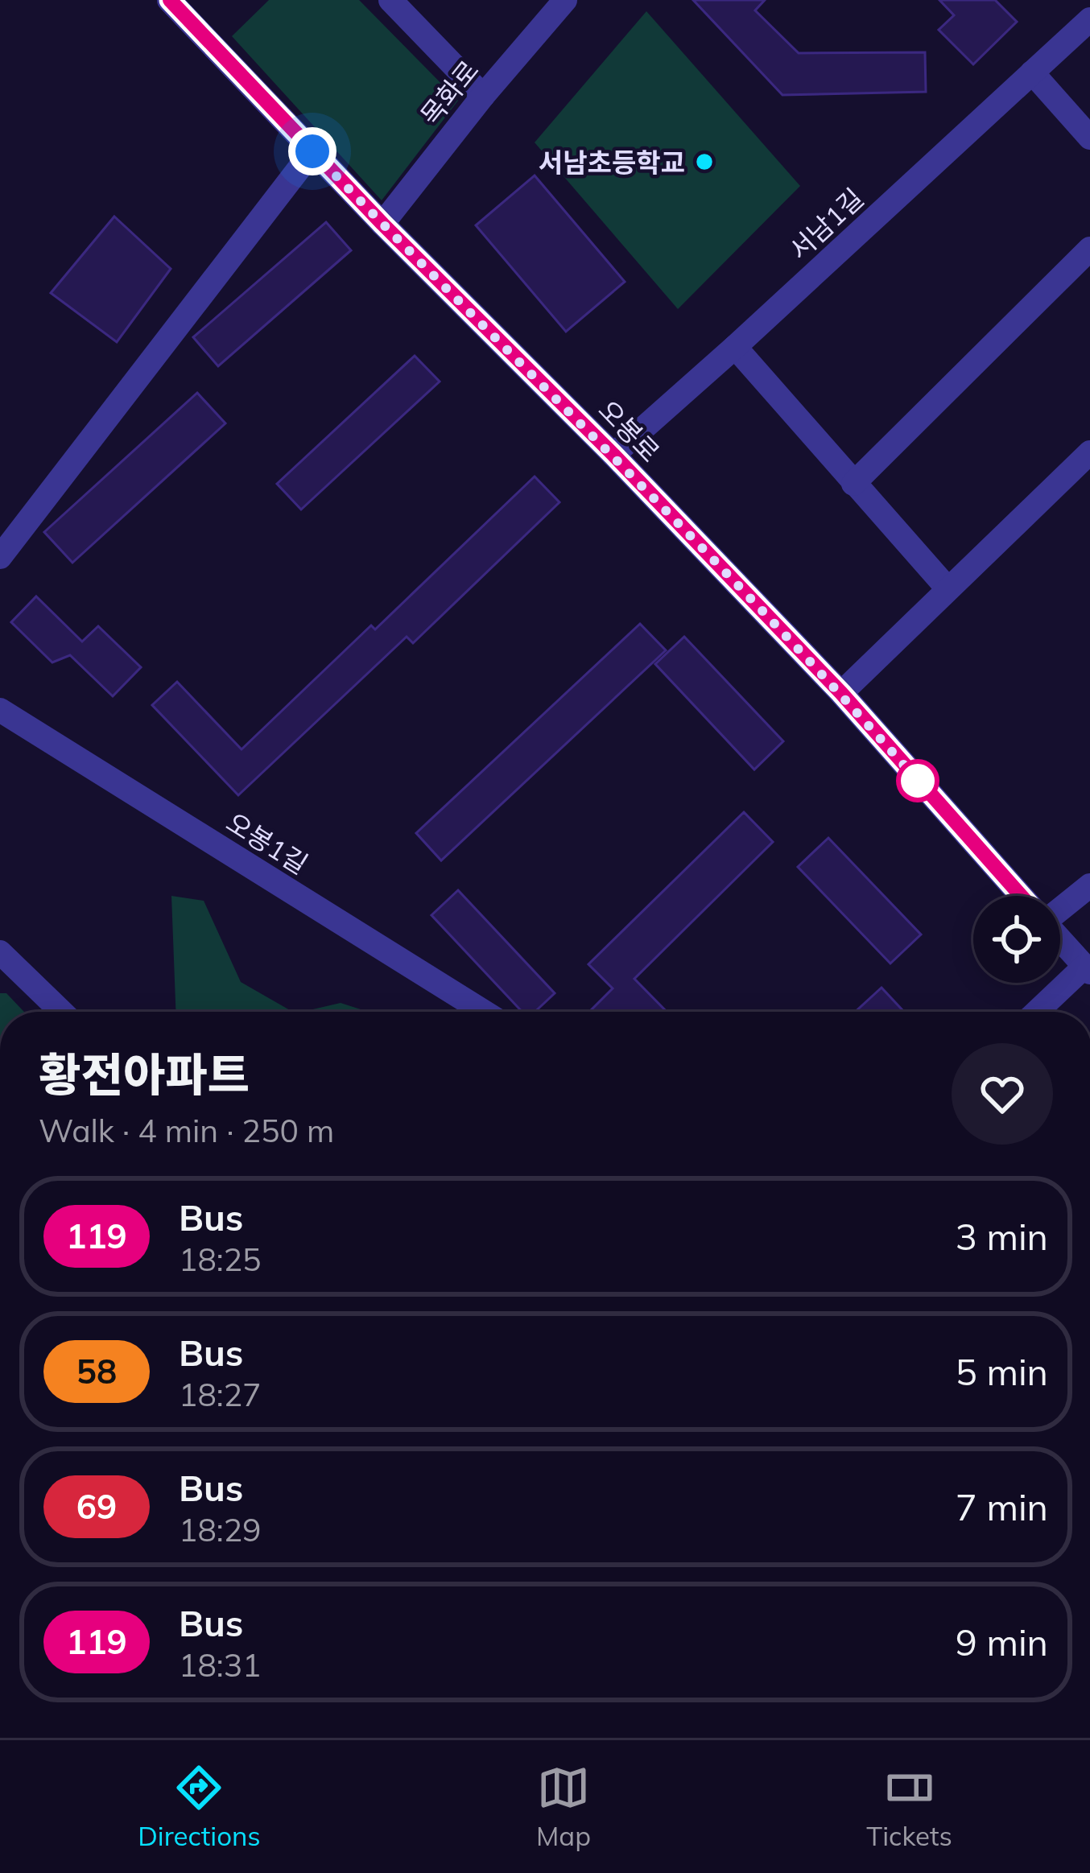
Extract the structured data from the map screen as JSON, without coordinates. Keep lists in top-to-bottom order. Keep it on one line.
{"streets":{"street":["목화로","서남1길","오봉로","오봉1길"]},"crossings":[["목화로","오봉로"],["서남1길","오봉로"]],"places":["서남초등학교"],"lines":["bus line 119"],"page":{"heading":["황전아파트","Walk · 4 min · 250 m"],"list":[{"mark":"119","name":"Bus","note":"18:25","value":"3 min"},{"mark":"58","name":"Bus","note":"18:27","value":"5 min"},{"mark":"69","name":"Bus","note":"18:29","value":"7 min"},{"mark":"119","name":"Bus","note":"18:31","value":"9 min"}],"tabs":["Directions","Map","Tickets"]}}
